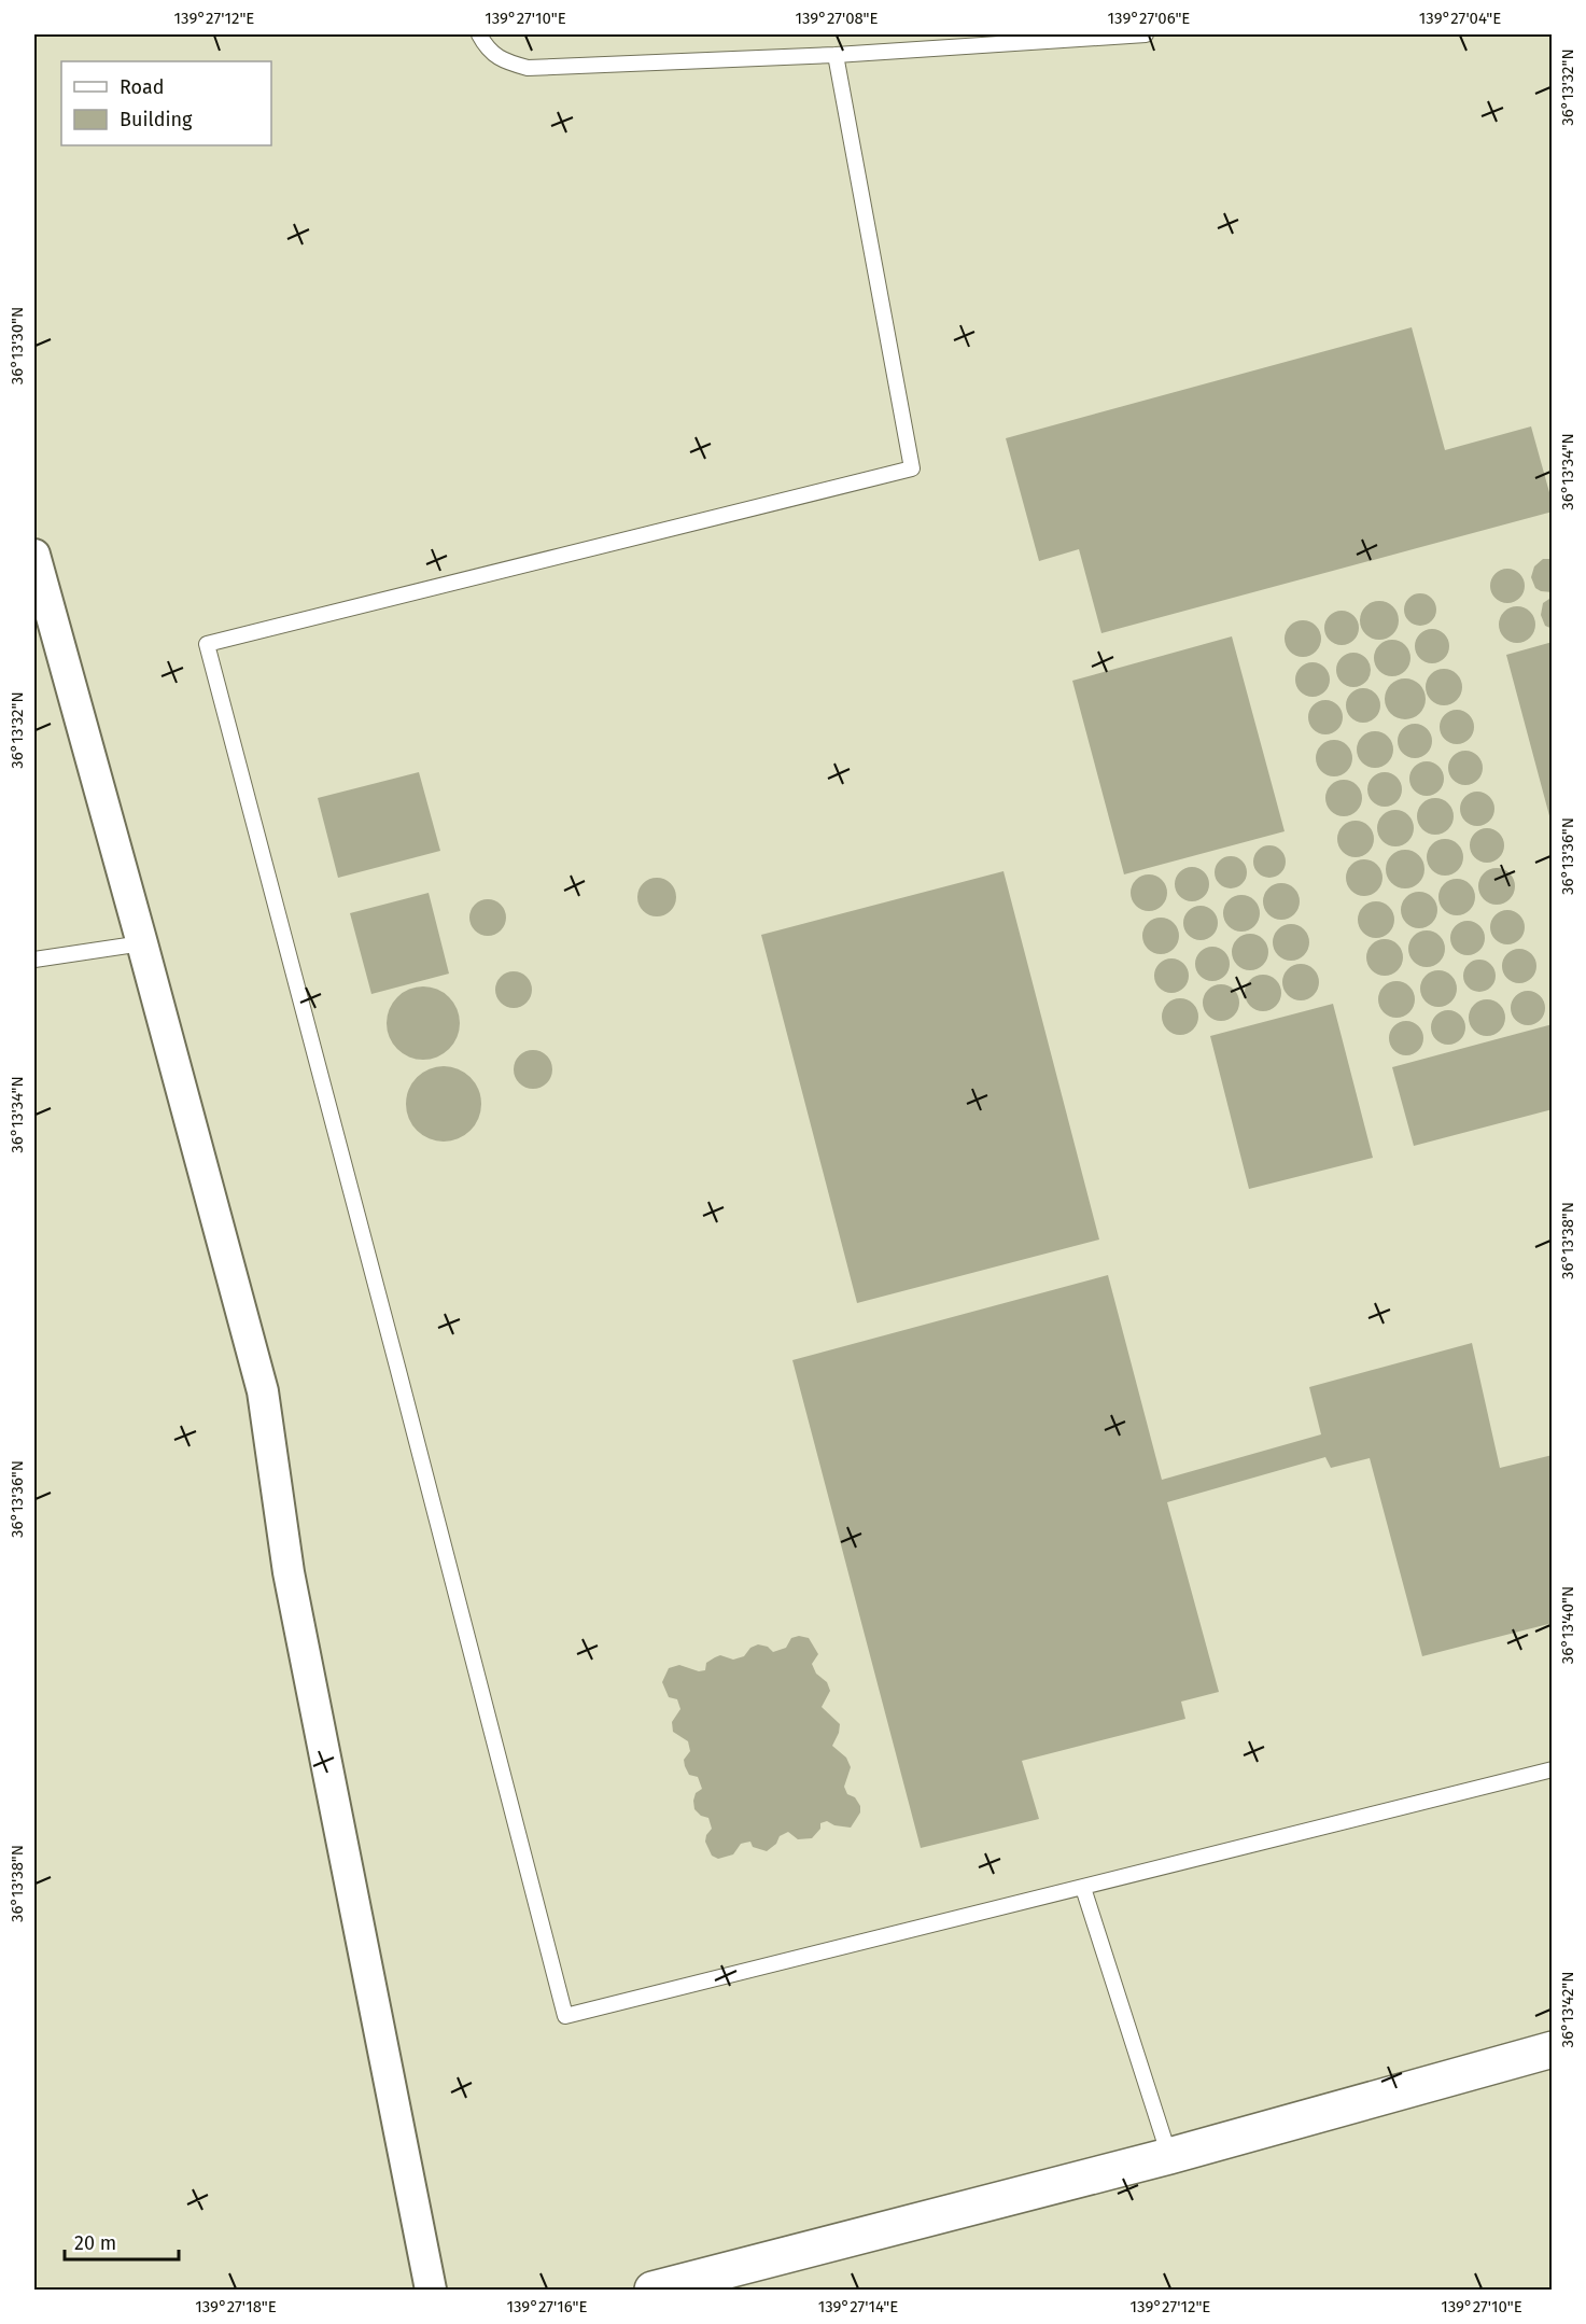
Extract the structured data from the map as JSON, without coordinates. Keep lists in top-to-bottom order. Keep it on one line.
{"legend":["Road","Building"],"scale_bar":"20 m","coordinates":["139°27'12\"E","139°27'10\"E","139°27'08\"E","139°27'06\"E","139°27'04\"E","36°13'32\"N","36°13'30\"N","36°13'34\"N","36°13'36\"N","36°13'38\"N","36°13'40\"N","36°13'42\"N","139°27'18\"E","139°27'16\"E","139°27'14\"E"]}
